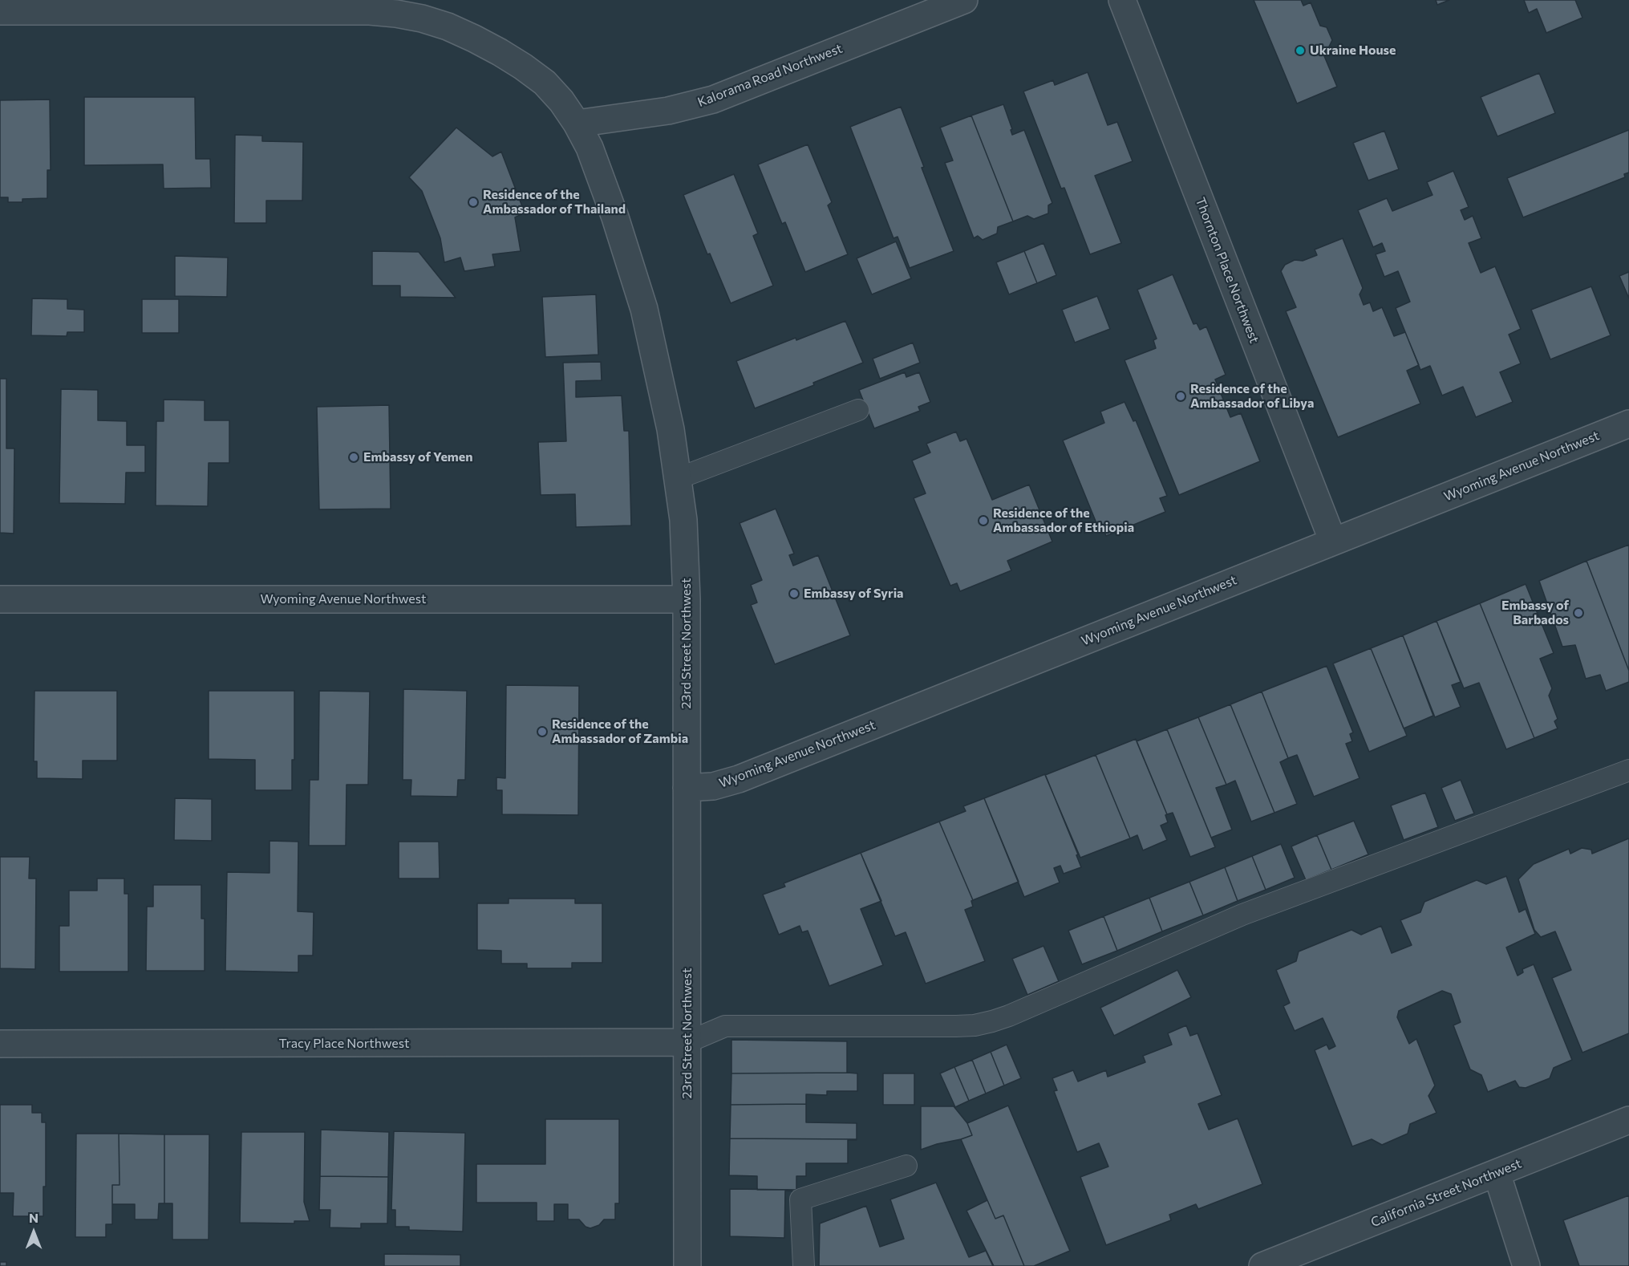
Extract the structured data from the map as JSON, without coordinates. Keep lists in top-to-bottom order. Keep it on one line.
{"streets":{"street":["Kalorama Road Northwest","Thornton Place Northwest","Wyoming Avenue Northwest","23rd Street Northwest","Tracy Place Northwest","California Street Northwest"]},"crossings":[["Kalorama Road Northwest","23rd Street Northwest"],["Thornton Place Northwest","Wyoming Avenue Northwest"],["Wyoming Avenue Northwest","23rd Street Northwest"],["23rd Street Northwest","Tracy Place Northwest"]],"places":["Ukraine House","Residence of the Ambassador of Thailand","Residence of the Ambassador of Libya","Embassy of Yemen","Residence of the Ambassador of Ethiopia","Embassy of Syria","Embassy of Barbados","Residence of the Ambassador of Zambia"],"north":"top"}
